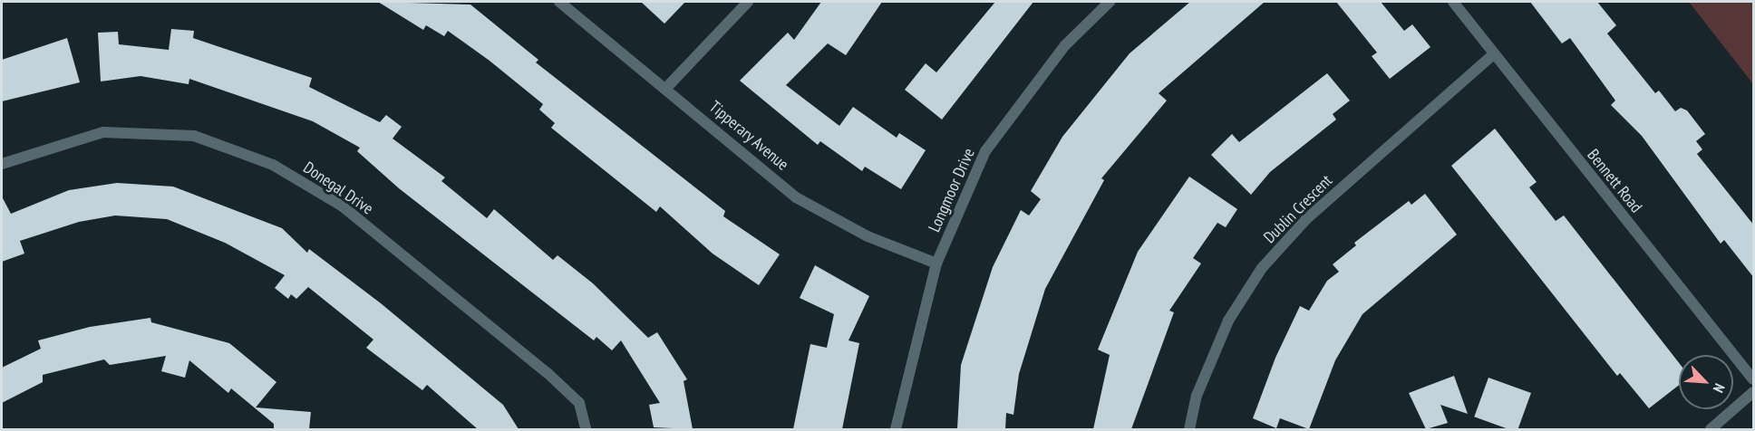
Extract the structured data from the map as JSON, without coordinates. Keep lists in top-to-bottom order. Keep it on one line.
{"streets":{"street":["Tipperary Avenue","Bennett Road","Donegal Drive","Longmoor Drive","Dublin Crescent"]},"crossings":[["Tipperary Avenue","Longmoor Drive"],["Bennett Road","Dublin Crescent"]],"north":"bottom right"}
